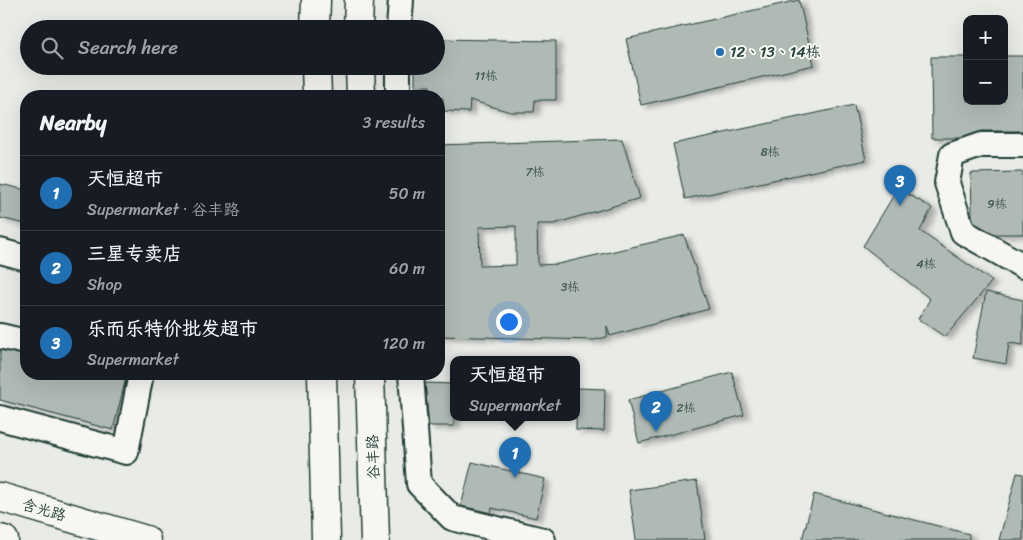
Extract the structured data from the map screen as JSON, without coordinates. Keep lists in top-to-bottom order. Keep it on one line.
{"streets":{"street":["谷丰路","含光路"]},"places":["12、13、14栋"],"house_numbers":["11栋","8栋","7栋","9栋","4栋","3栋","2栋"],"page":{"map_buttons":["+","−"],"search":"Search here","heading":["Nearby","3 results"],"list":[{"mark":"1","name":"天恒超市","note":"Supermarket · 谷丰路","value":"50 m"},{"mark":"2","name":"三星专卖店","note":"Shop","value":"60 m"},{"mark":"3","name":"乐而乐特价批发超市","note":"Supermarket","value":"120 m"}],"pins":["3","2","1"],"popup":["天恒超市","Supermarket"]}}
